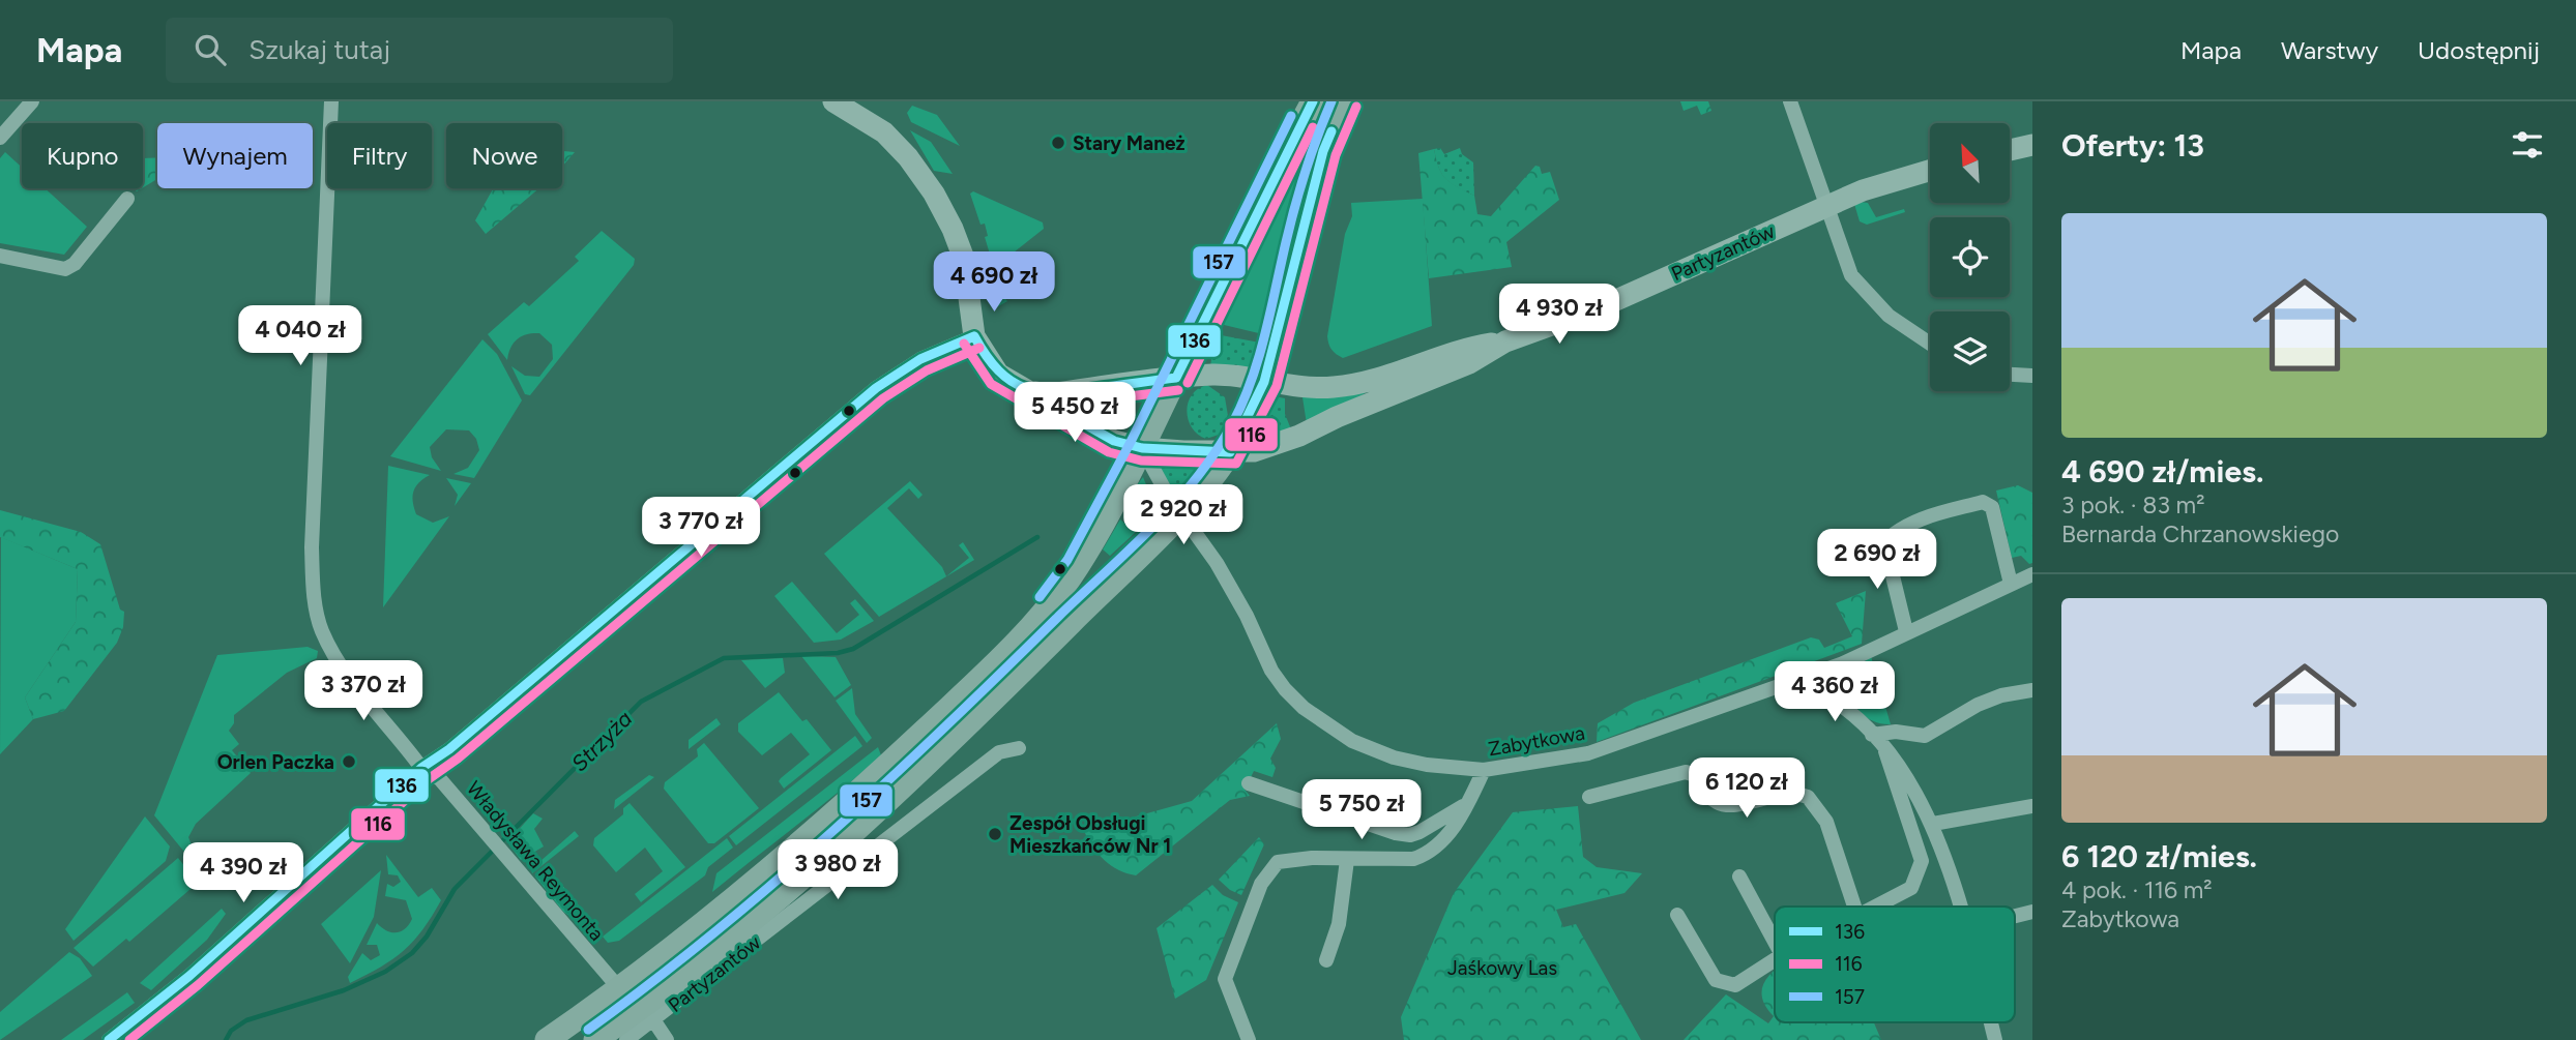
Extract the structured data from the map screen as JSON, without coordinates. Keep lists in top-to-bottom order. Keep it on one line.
{"streets":{"street":["Partyzantów","Zabytkowa","Władysława Reymonta"]},"crossings":[["Partyzantów","Zabytkowa"]],"water":["Strzyża"],"parks":["Jaśkowy Las"],"places":["Stary Maneż","Orlen Paczka","Zespół Obsługi Mieszkańców Nr 1"],"lines":["transit line 136","transit line 157","transit line 116"],"legend":["136","116","157"],"north":"top left","page":{"header":"Mapa","search":"Szukaj tutaj","nav":["Mapa","Warstwy","Udostępnij"],"heading":"Oferty: 13","chip":["Kupno","Wynajem","Filtry","Nowe"],"list":[{"name":"4 690 zł/mies.","note":"3 pok. · 83 m² · Bernarda Chrzanowskiego"},{"name":"6 120 zł/mies.","note":"4 pok. · 116 m² · Zabytkowa"}],"price":["4 690 zł","4 930 zł","4 040 zł","5 450 zł","2 920 zł","3 770 zł","2 690 zł","3 370 zł","4 360 zł","6 120 zł","5 750 zł","3 980 zł","4 390 zł"]}}
